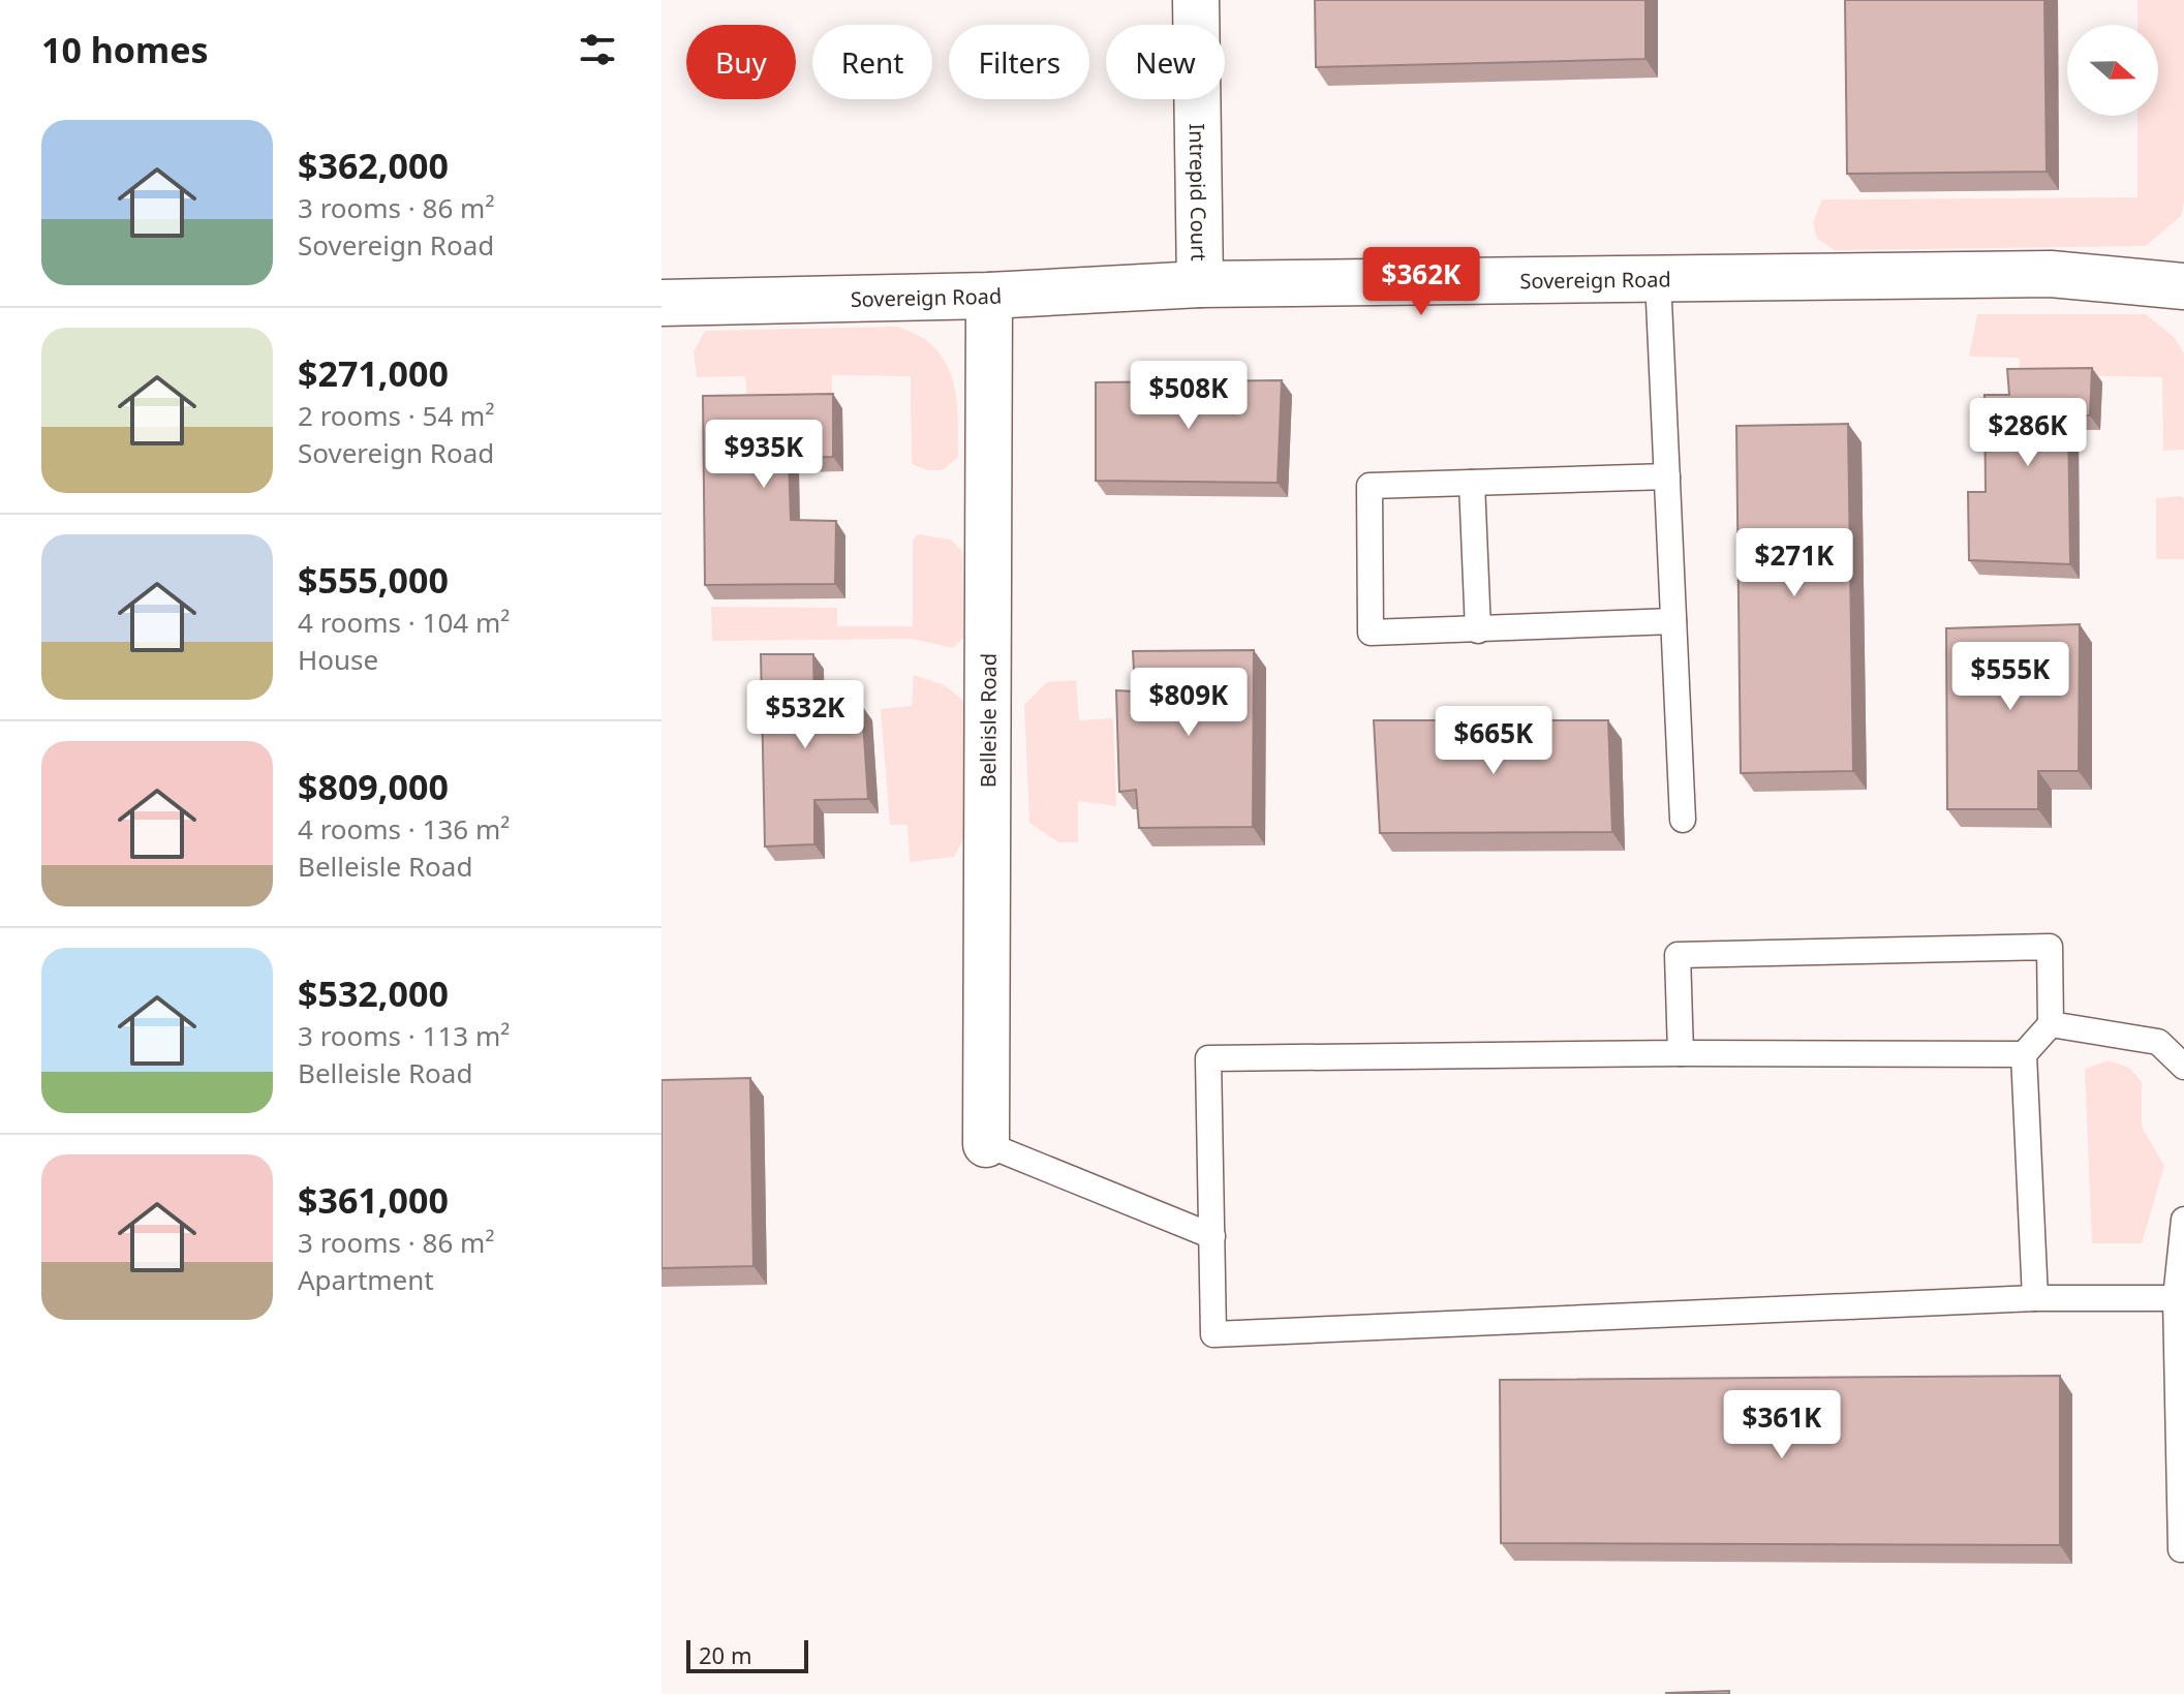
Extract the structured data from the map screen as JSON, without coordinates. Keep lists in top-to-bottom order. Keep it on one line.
{"streets":{"street":["Intrepid Court","Sovereign Road","Belleisle Road"]},"crossings":[["Intrepid Court","Sovereign Road"],["Sovereign Road","Belleisle Road"]],"scale_bar":"20 m","north":"right","page":{"heading":"10 homes","chip":["Buy","Rent","Filters","New"],"list":[{"name":"$362,000","note":"3 rooms · 86 m² · Sovereign Road"},{"name":"$271,000","note":"2 rooms · 54 m² · Sovereign Road"},{"name":"$555,000","note":"4 rooms · 104 m² · House"},{"name":"$809,000","note":"4 rooms · 136 m² · Belleisle Road"},{"name":"$532,000","note":"3 rooms · 113 m² · Belleisle Road"},{"name":"$361,000","note":"3 rooms · 86 m² · Apartment"}],"price":["$362K","$508K","$286K","$935K","$271K","$555K","$809K","$532K","$665K","$361K"],"scale":"20 m"}}
